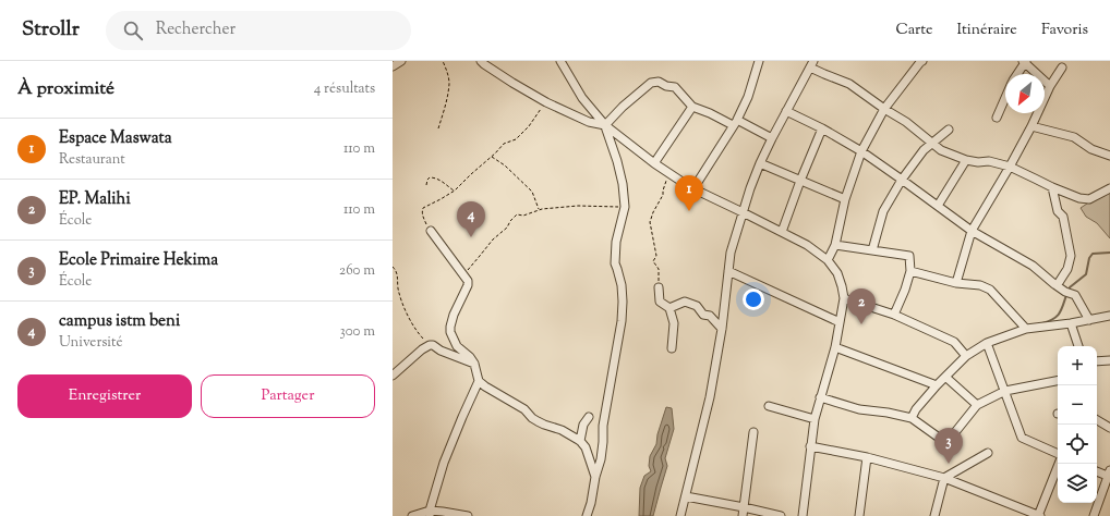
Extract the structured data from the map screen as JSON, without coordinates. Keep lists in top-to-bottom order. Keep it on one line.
{"north":"bottom left","page":{"header":"Strollr","search":"Rechercher","nav":["Carte","Itinéraire","Favoris"],"heading":["À proximité","4 résultats"],"list":[{"mark":"1","name":"Espace Maswata","note":"Restaurant","value":"110 m"},{"mark":"2","name":"EP. Malihi","note":"École","value":"110 m"},{"mark":"3","name":"Ecole Primaire Hekima","note":"École","value":"260 m"},{"mark":"4","name":"campus istm beni","note":"Université","value":"300 m"}],"pins":["1","4","2","3"],"map_buttons":["+","−"],"buttons":["Enregistrer","Partager"]}}
